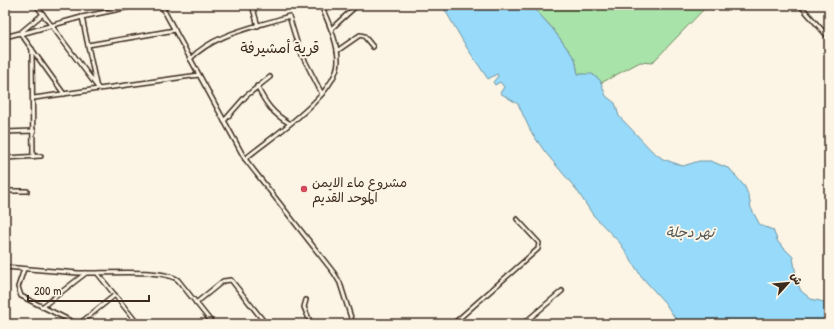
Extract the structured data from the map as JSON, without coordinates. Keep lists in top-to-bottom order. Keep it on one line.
{"districts":["قرية أمشيرفة"],"water":["نهر دجلة"],"places":["مشروع ماء الايمن الموحد القديم"],"scale_bar":"200 m","north":"top right"}
